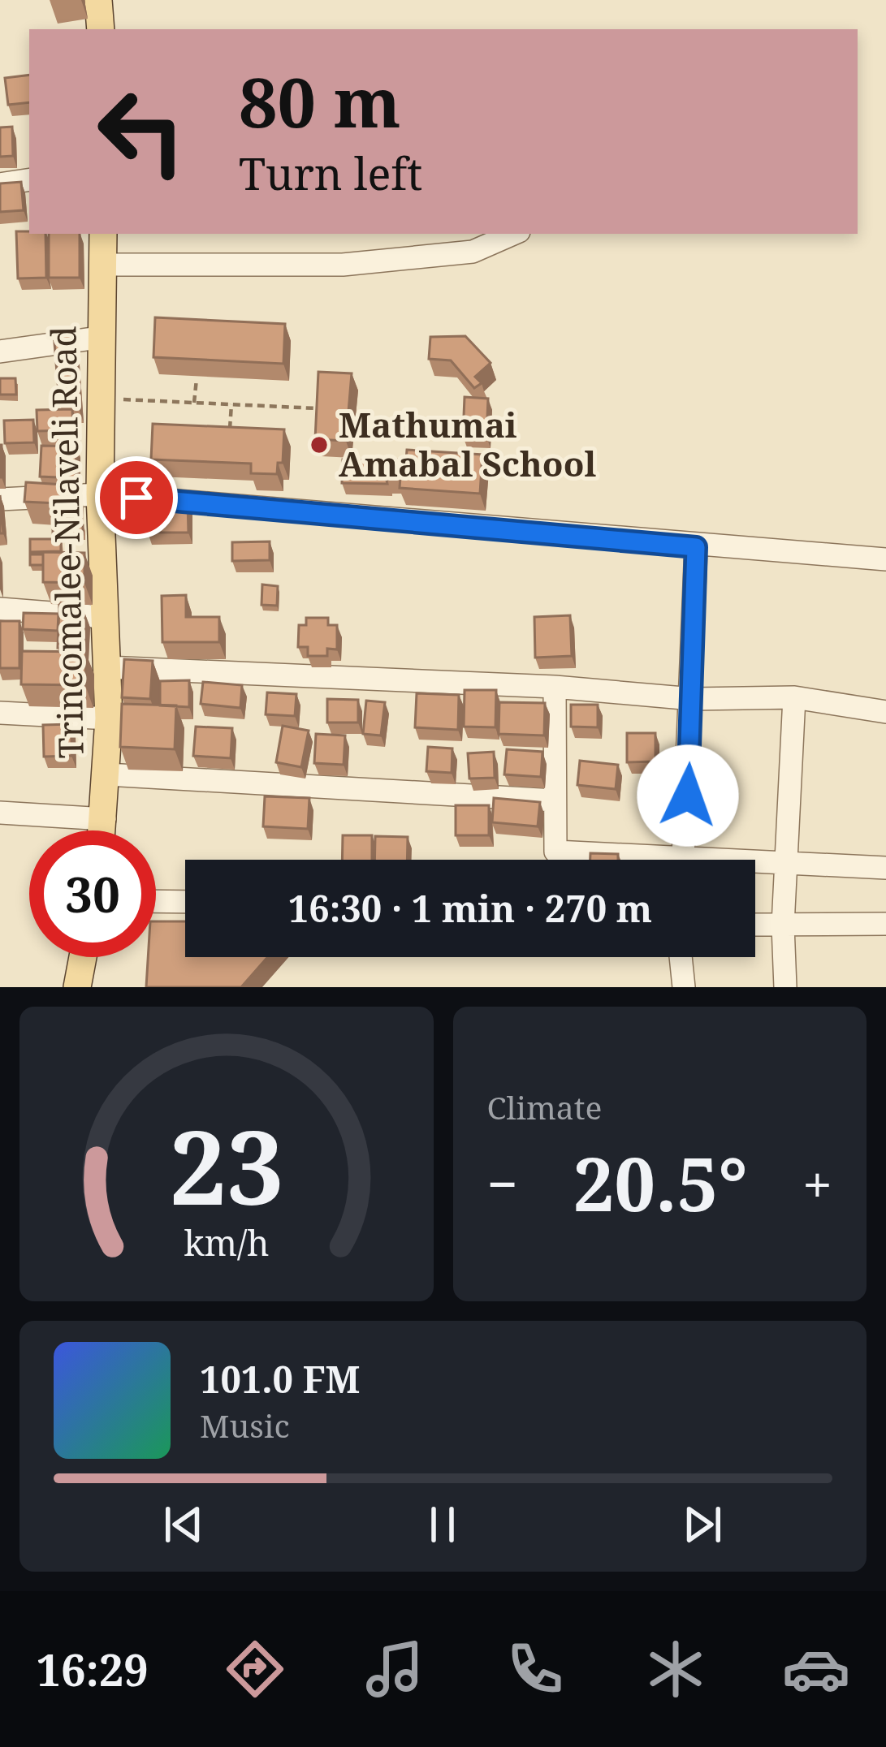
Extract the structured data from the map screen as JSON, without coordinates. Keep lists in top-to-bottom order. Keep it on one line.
{"streets":{"main road":["Trincomalee-Nilaveli Road"]},"places":["Mathumai Amabal School"],"page":{"turn":["80 m","Turn left"],"limit":"30","trip":"16:30 · 1 min · 270 m","tile":"Climate","heat":["−","20.5°","+"],"song":["101.0 FM","Music"],"tabs":"16:29","gauge":["23","km/h"]}}
